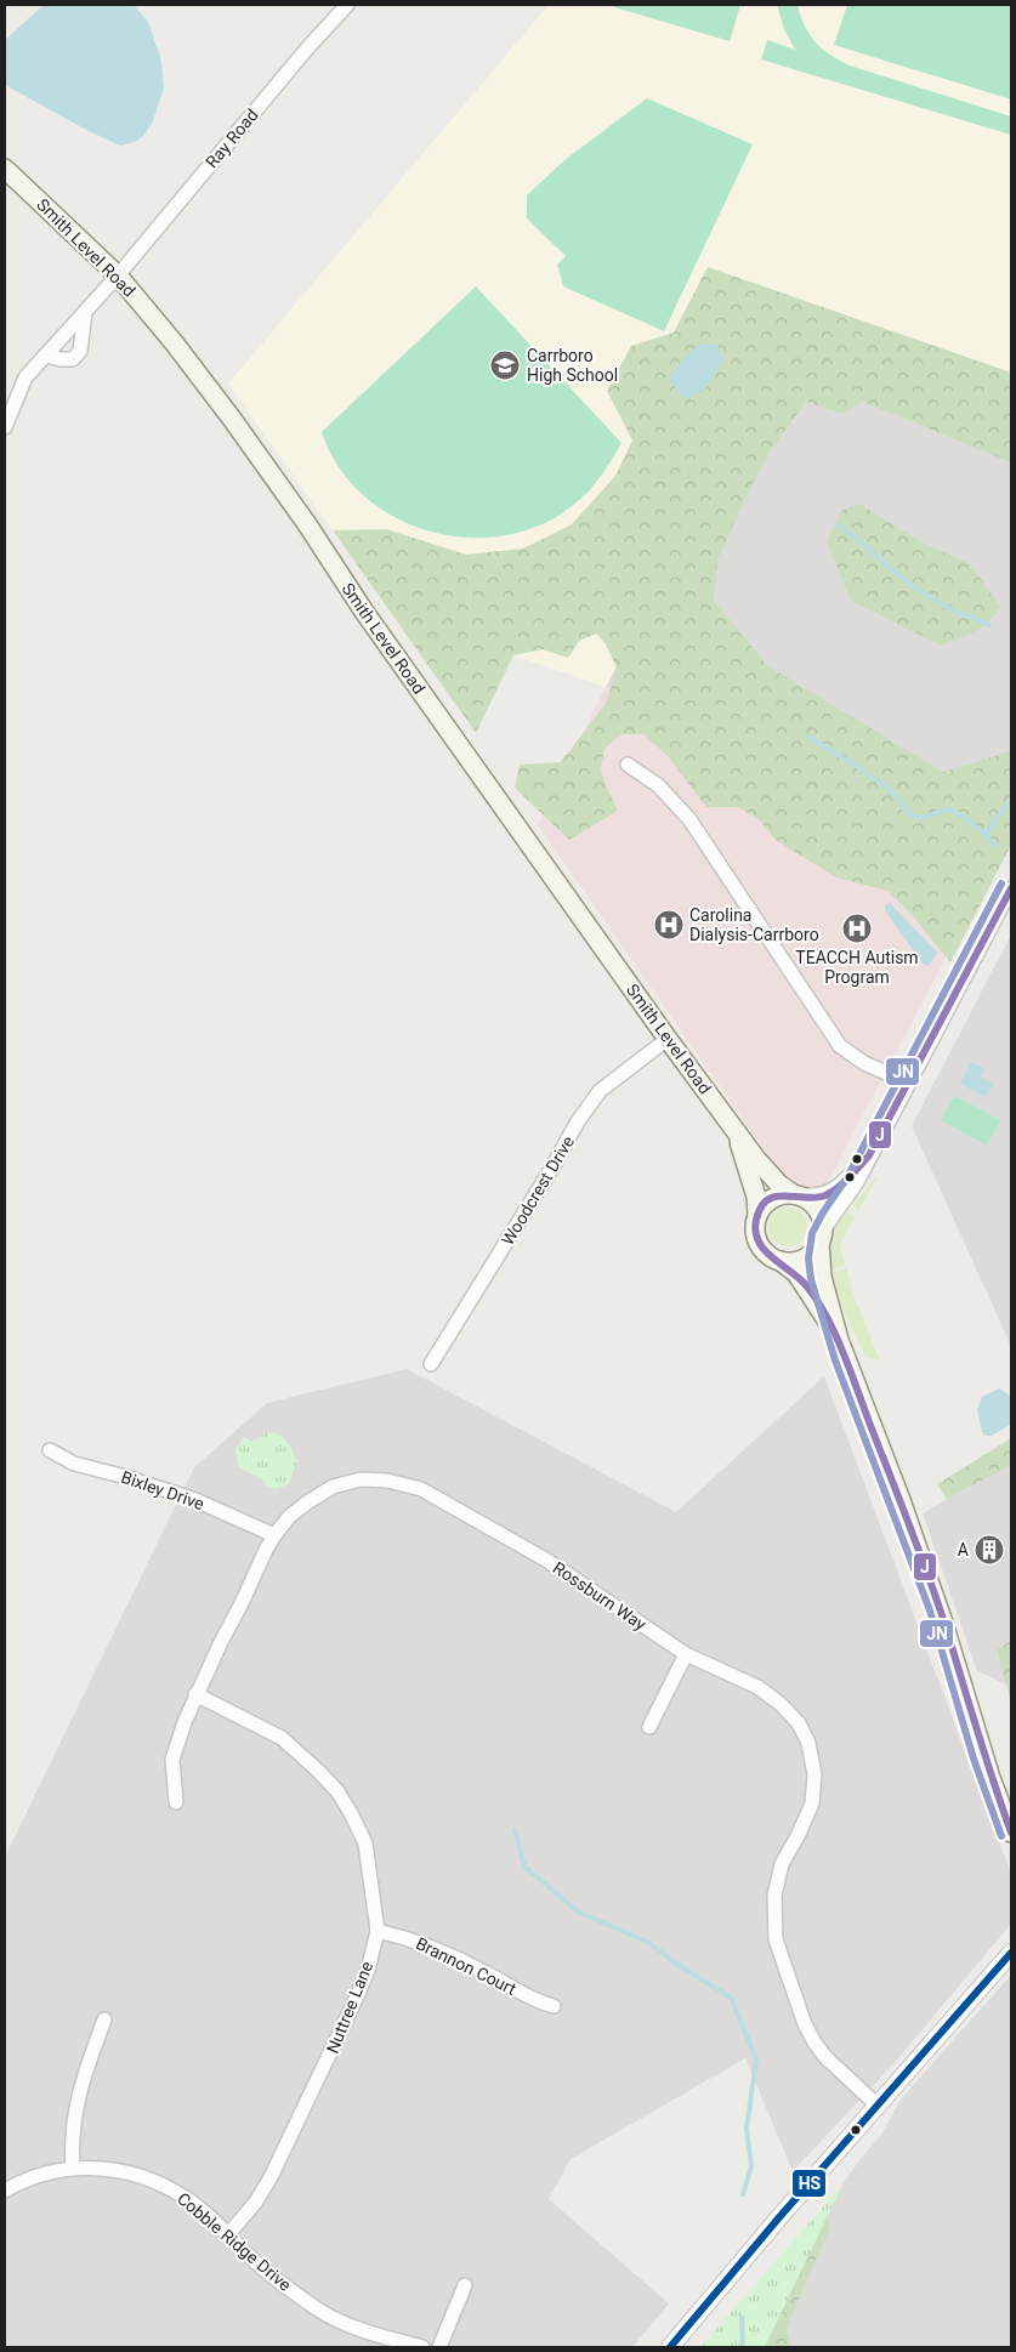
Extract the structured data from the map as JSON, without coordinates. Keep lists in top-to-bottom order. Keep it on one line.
{"streets":{"main road":["Smith Level Road"],"street":["Ray Road","Woodcrest Drive","Bixley Drive","Rossburn Way","Brannon Court","Nuttree Lane","Cobble Ridge Drive"]},"crossings":[["Ray Road","Smith Level Road"],["Smith Level Road","Woodcrest Drive"],["Bixley Drive","Rossburn Way"],["Rossburn Way","Nuttree Lane"],["Brannon Court","Nuttree Lane"],["Nuttree Lane","Cobble Ridge Drive"]],"places":{"school or university":["Carrboro High School"],"hospital":["Carolina Dialysis-Carrboro","TEACCH Autism Program"],"building":["A"]},"lines":["transit line JN","transit line J","transit line HS"]}
